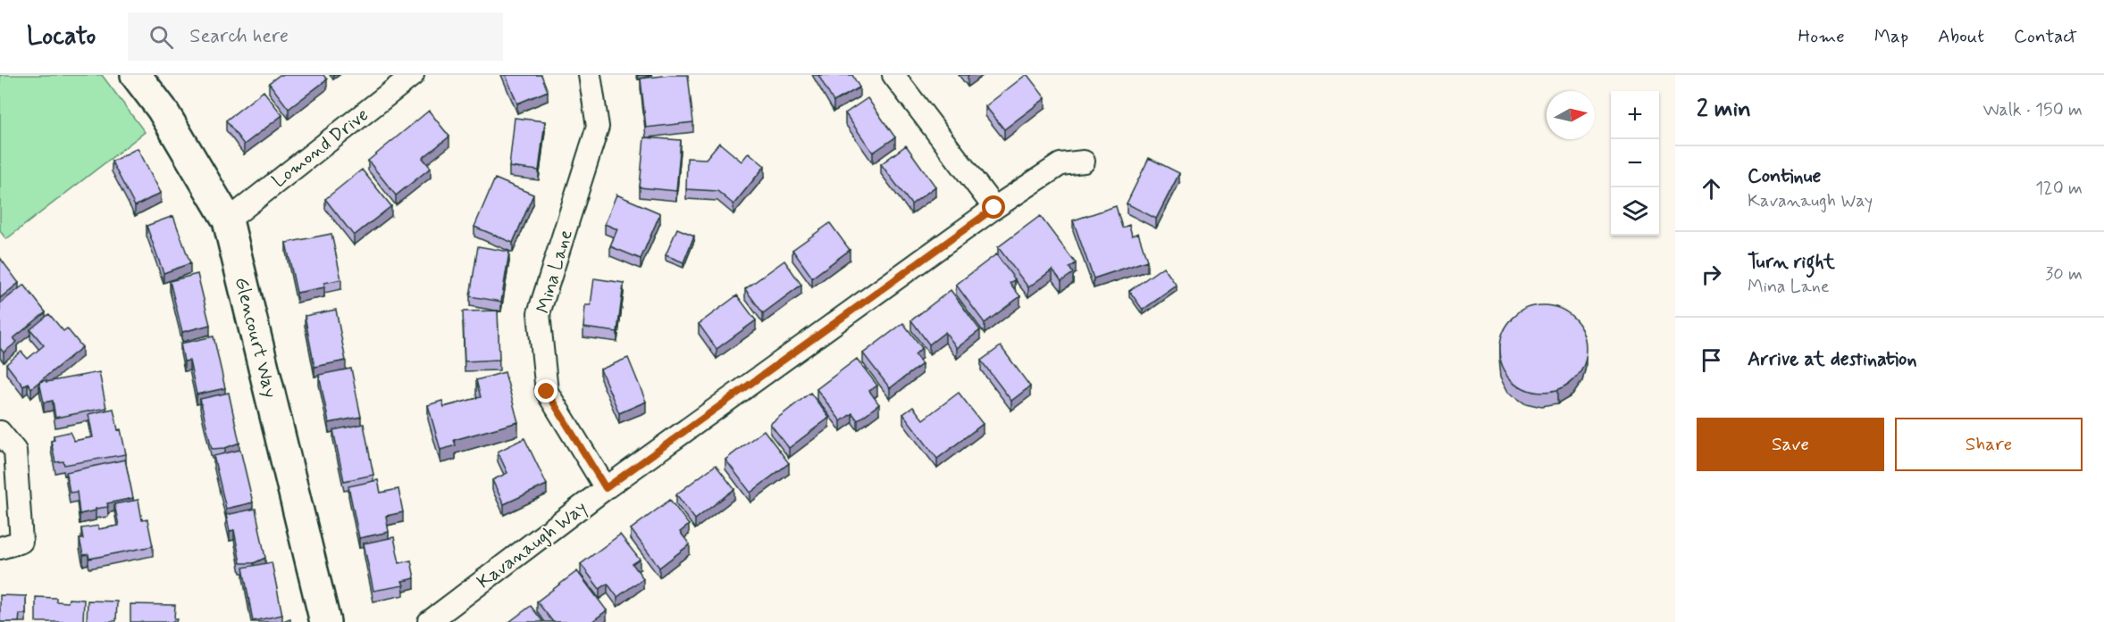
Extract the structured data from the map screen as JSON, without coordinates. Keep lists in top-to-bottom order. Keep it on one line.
{"streets":{"street":["Lomond Drive","Mina Lane","Glencourt Way","Kavanaugh Way"]},"crossings":[["Lomond Drive","Glencourt Way"],["Mina Lane","Kavanaugh Way"]],"north":"right","page":{"header":"Locato","search":"Search here","nav":["Home","Map","About","Contact"],"heading":["2 min","Walk · 150 m"],"map_buttons":["+","−"],"list":[["Continue","Kavanaugh Way","120 m"],["Turn right","Mina Lane","30 m"],"Arrive at destination"],"buttons":["Save","Share"]}}
